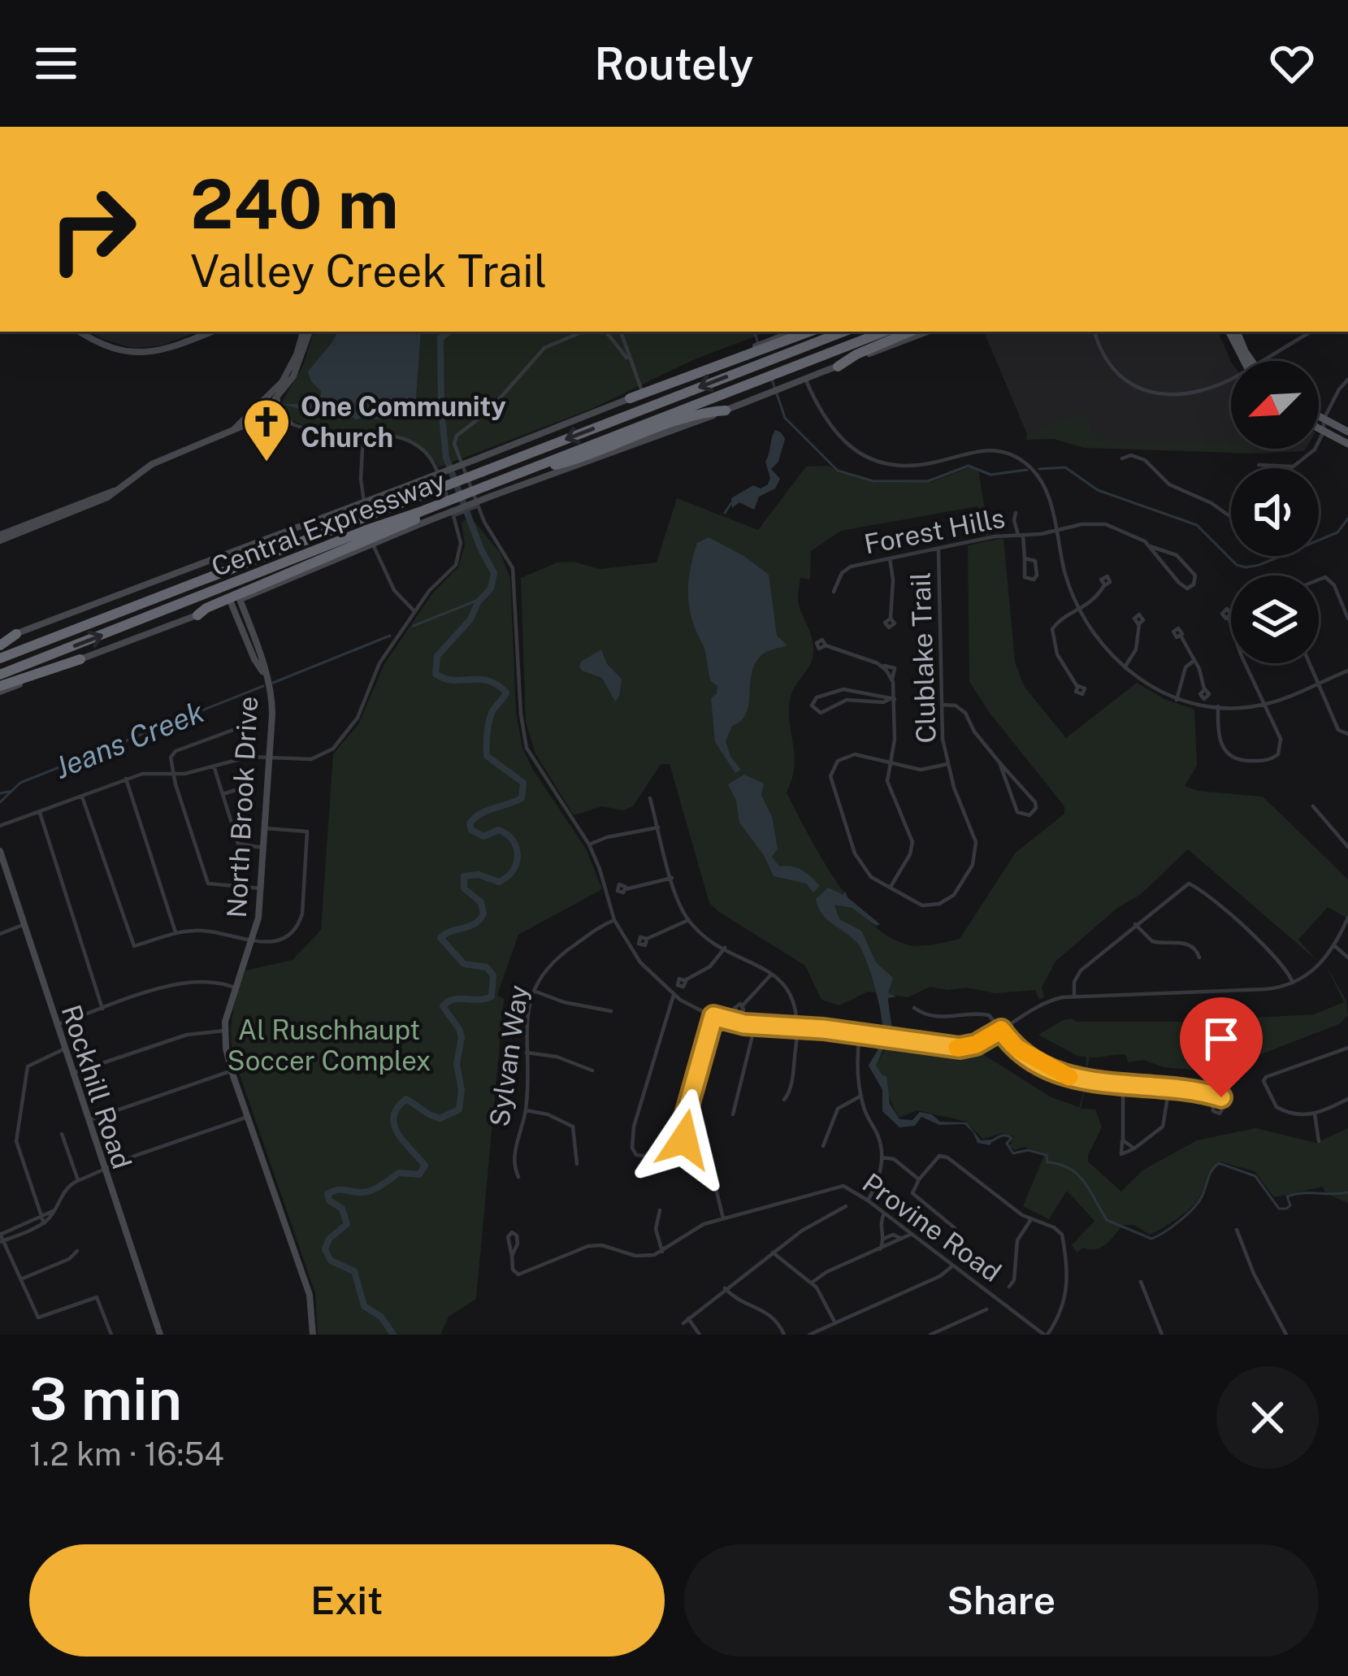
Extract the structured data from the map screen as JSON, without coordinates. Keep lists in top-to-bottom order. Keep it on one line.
{"streets":{"highway":["Central Expressway"],"main road":["North Brook Drive","Rockhill Road"],"street":["Forest Hills","Clublake Trail","Sylvan Way","Provine Road"]},"crossings":[["Forest Hills","Clublake Trail"]],"water":["Jeans Creek"],"parks":["Al Ruschhaupt Soccer Complex"],"places":{"church":["One Community Church"]},"north":"bottom left","page":{"header":"Routely","turn":["240 m","Valley Creek Trail"],"heading":["3 min","1.2 km · 16:54"],"buttons":["Exit","Share"]}}
